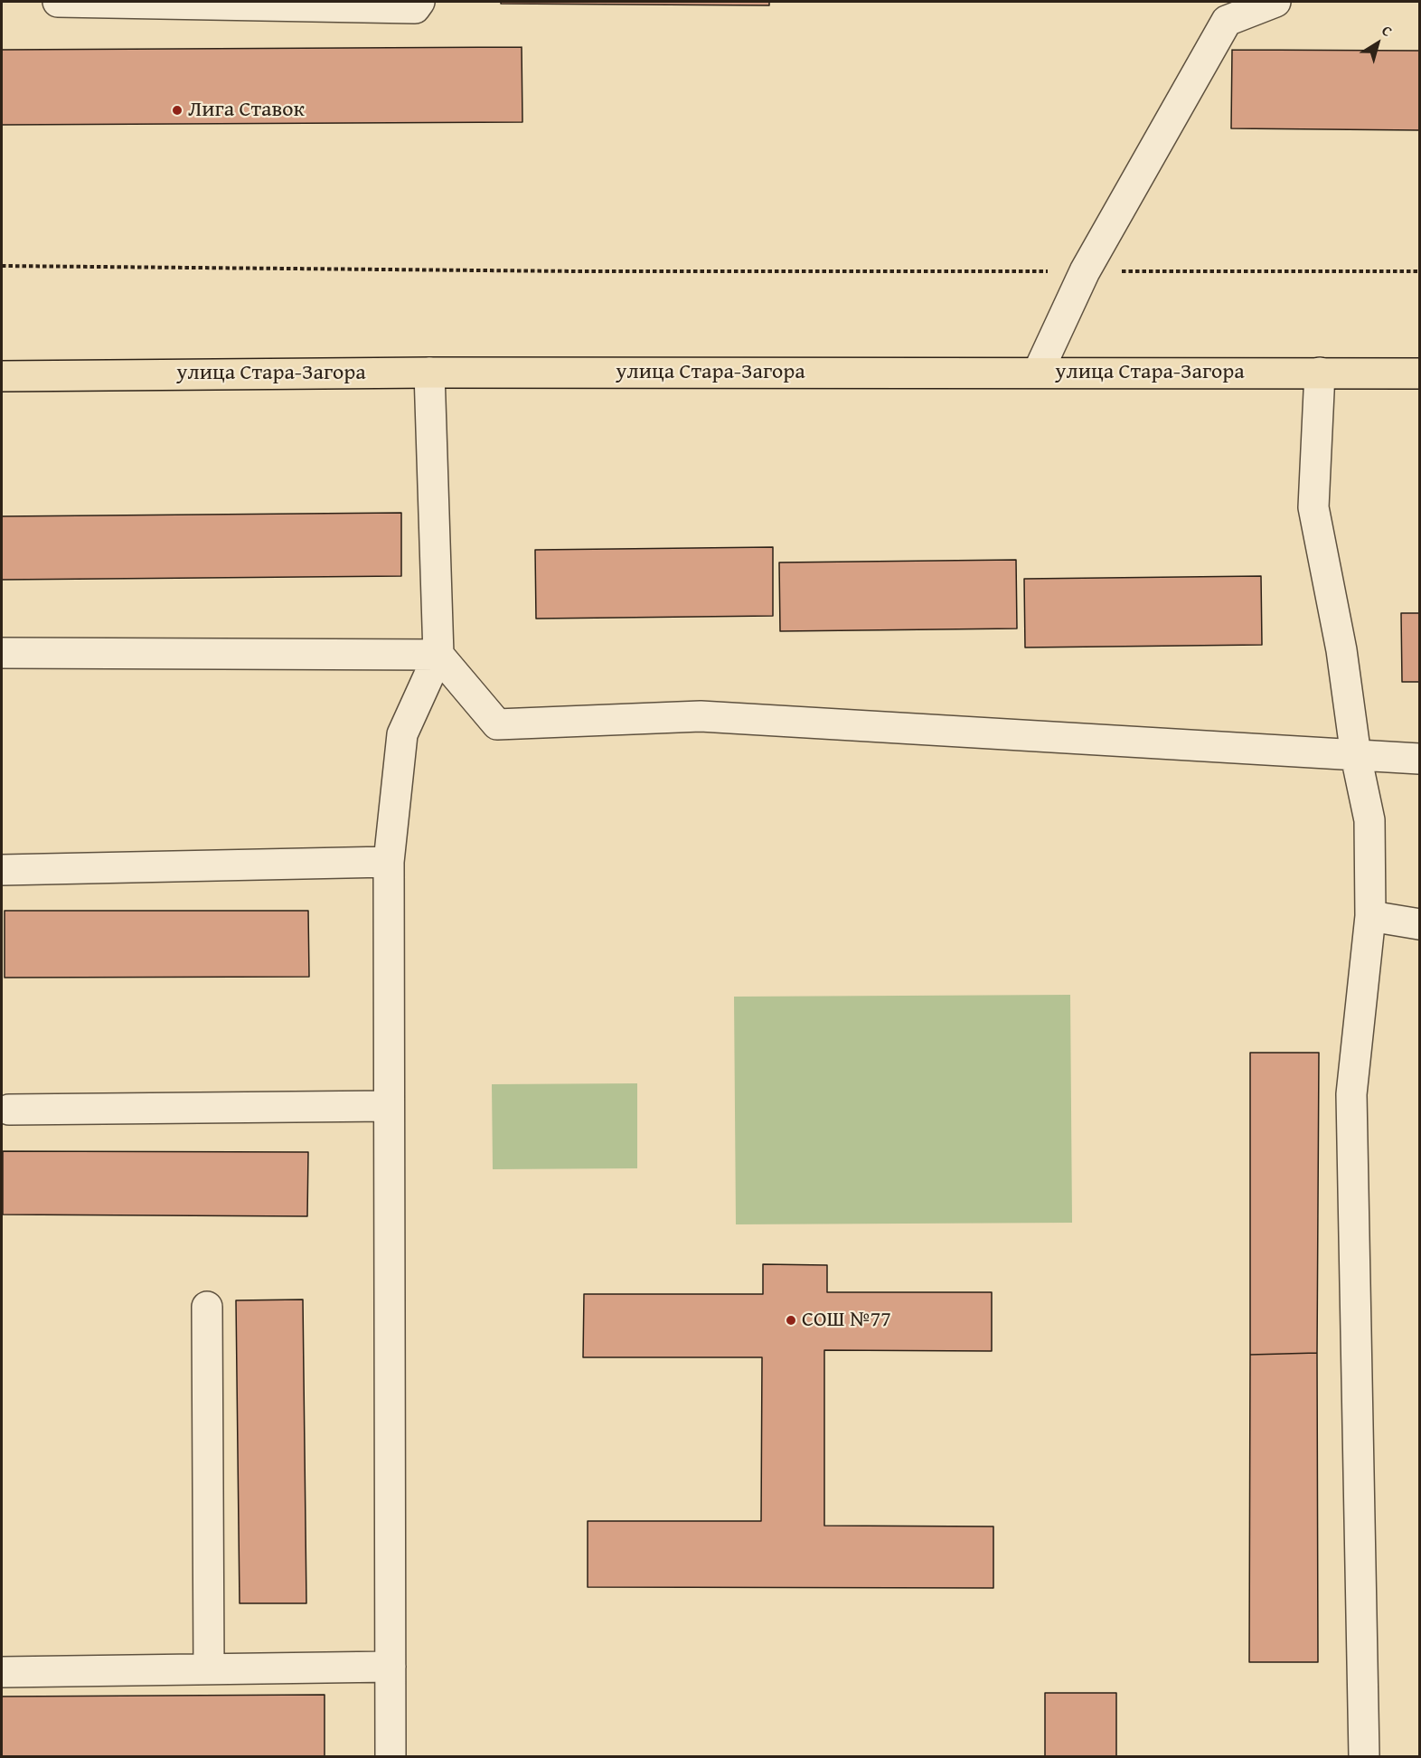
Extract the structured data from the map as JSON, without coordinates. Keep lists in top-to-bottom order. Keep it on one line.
{"streets":{"main road":["улица Стара-Загора"]},"places":["Лига Ставок","СОШ №77"],"north":"top right"}
